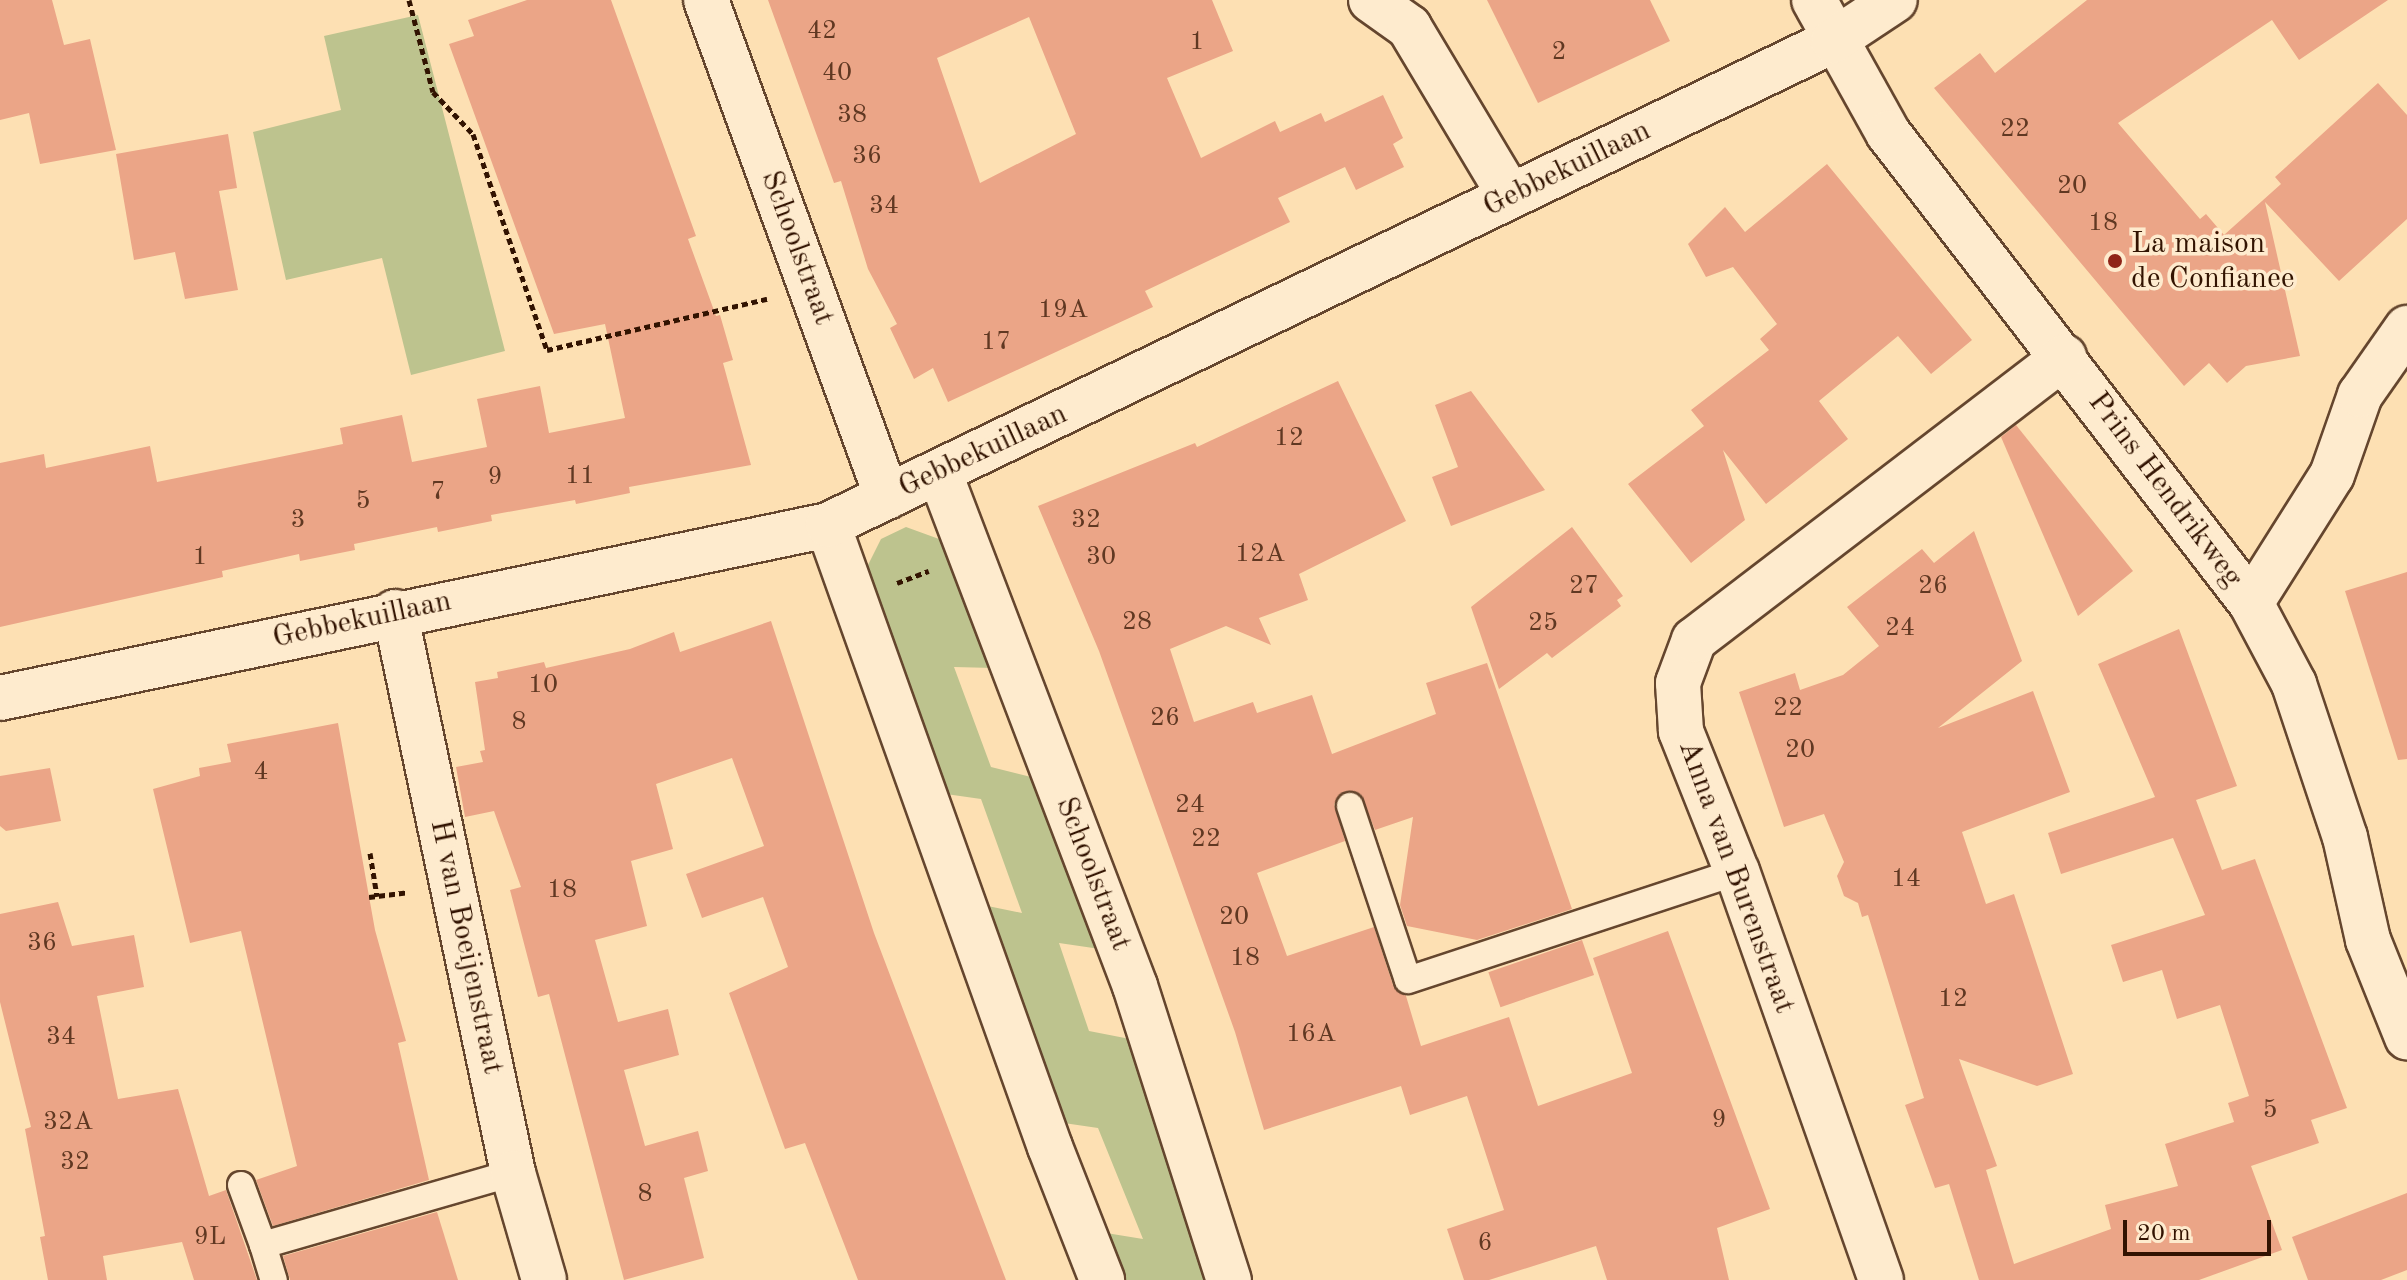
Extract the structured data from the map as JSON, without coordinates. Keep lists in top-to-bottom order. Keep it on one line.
{"streets":{"street":["Gebbekuillaan","Schoolstraat","Prins Hendrikweg","Anna van Burenstraat","H van Boeijenstraat"]},"crossings":[["Gebbekuillaan","Schoolstraat"],["Gebbekuillaan","Prins Hendrikweg"],["Gebbekuillaan","H van Boeijenstraat"],["Prins Hendrikweg","Anna van Burenstraat"]],"places":["La maison de Confianee"],"house_numbers":["42","1","2","40","38","22","36","20","34","18","19A","17","12","11","9","7","5","3","32","12A","1","30","27","26","28","25","24","10","22","26","8","20","4","24","22","14","18","20","36","18","12","16A","34","5","9","32A","32","8","9L","6"],"scale_bar":"20 m"}
